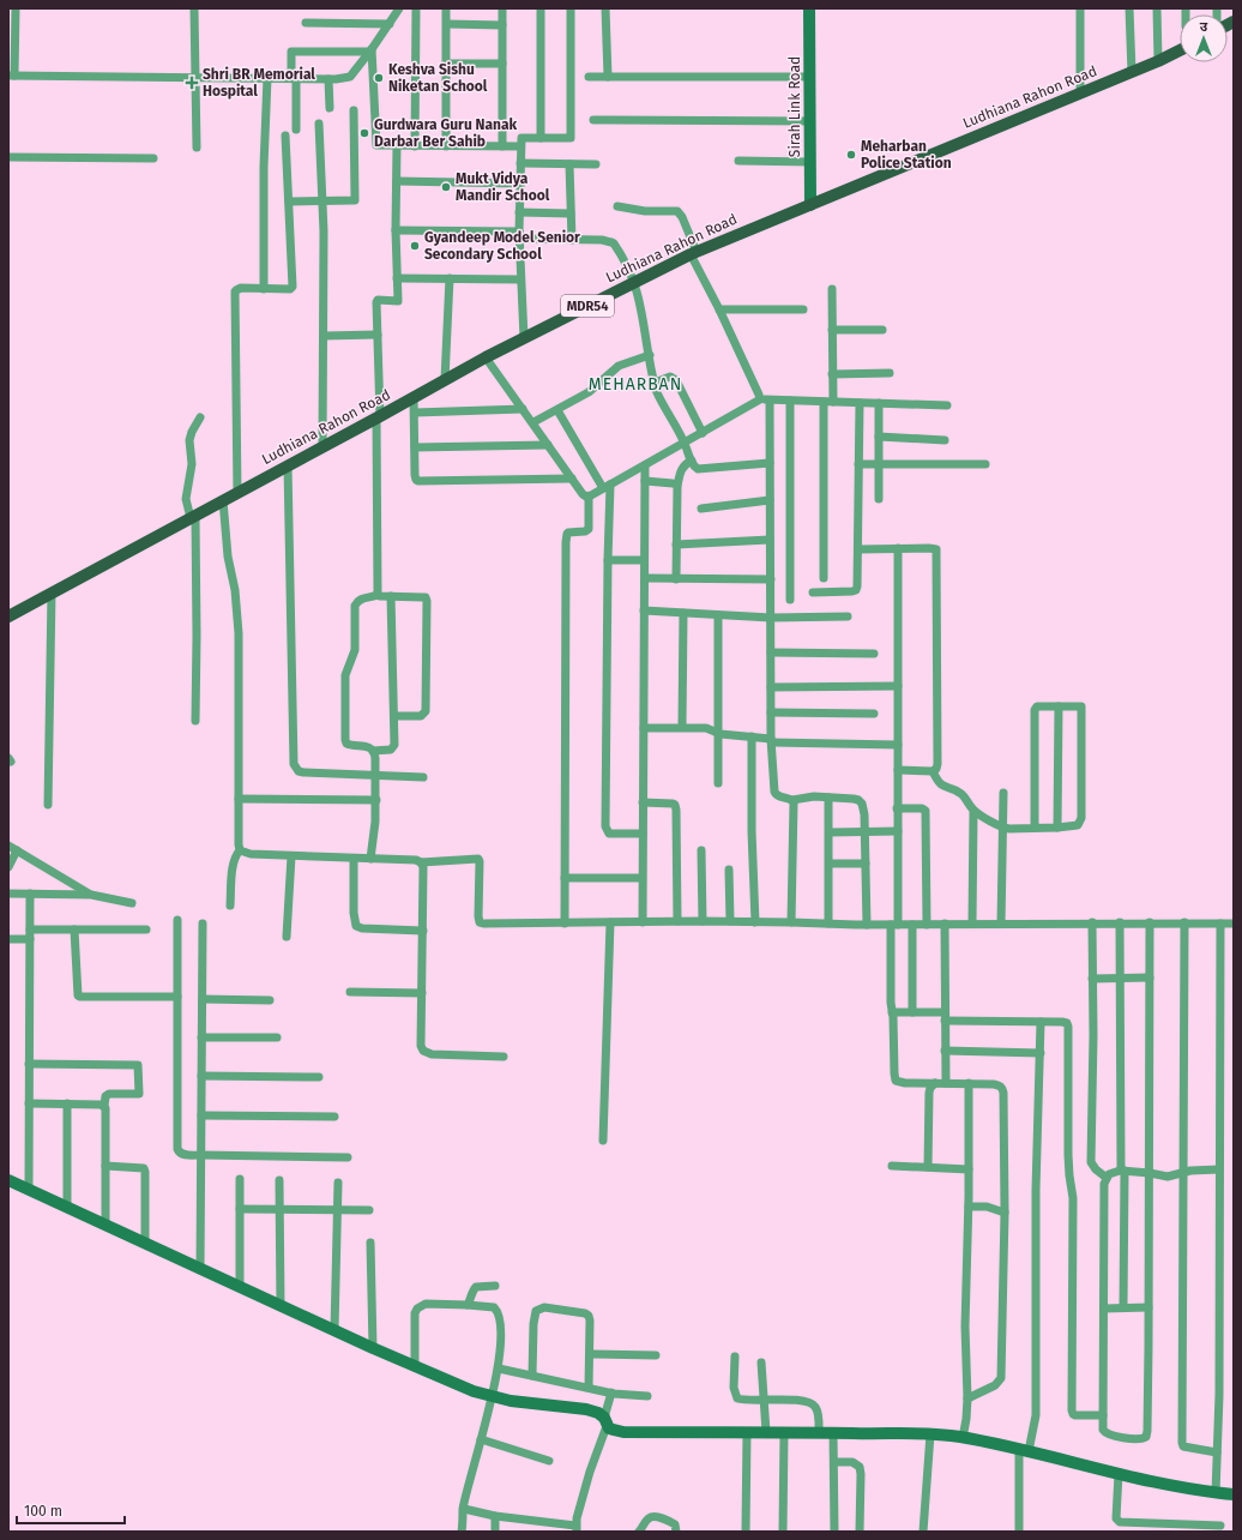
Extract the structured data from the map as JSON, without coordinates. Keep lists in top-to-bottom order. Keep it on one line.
{"streets":{"main road":["Ludhiana Rahon Road","MDR54"],"street":["Sirah Link Road"]},"crossings":[["Ludhiana Rahon Road","Sirah Link Road"]],"districts":["MEHARBAN"],"places":{"other":["Keshva Sishu Niketan School","Gurdwara Guru Nanak Darbar Ber Sahib","Meharban Police Station","Mukt Vidya Mandir School","Gyandeep Model Senior Secondary School"],"health":["Shri BR Memorial Hospital"]},"scale_bar":"100 m","north":"top"}
